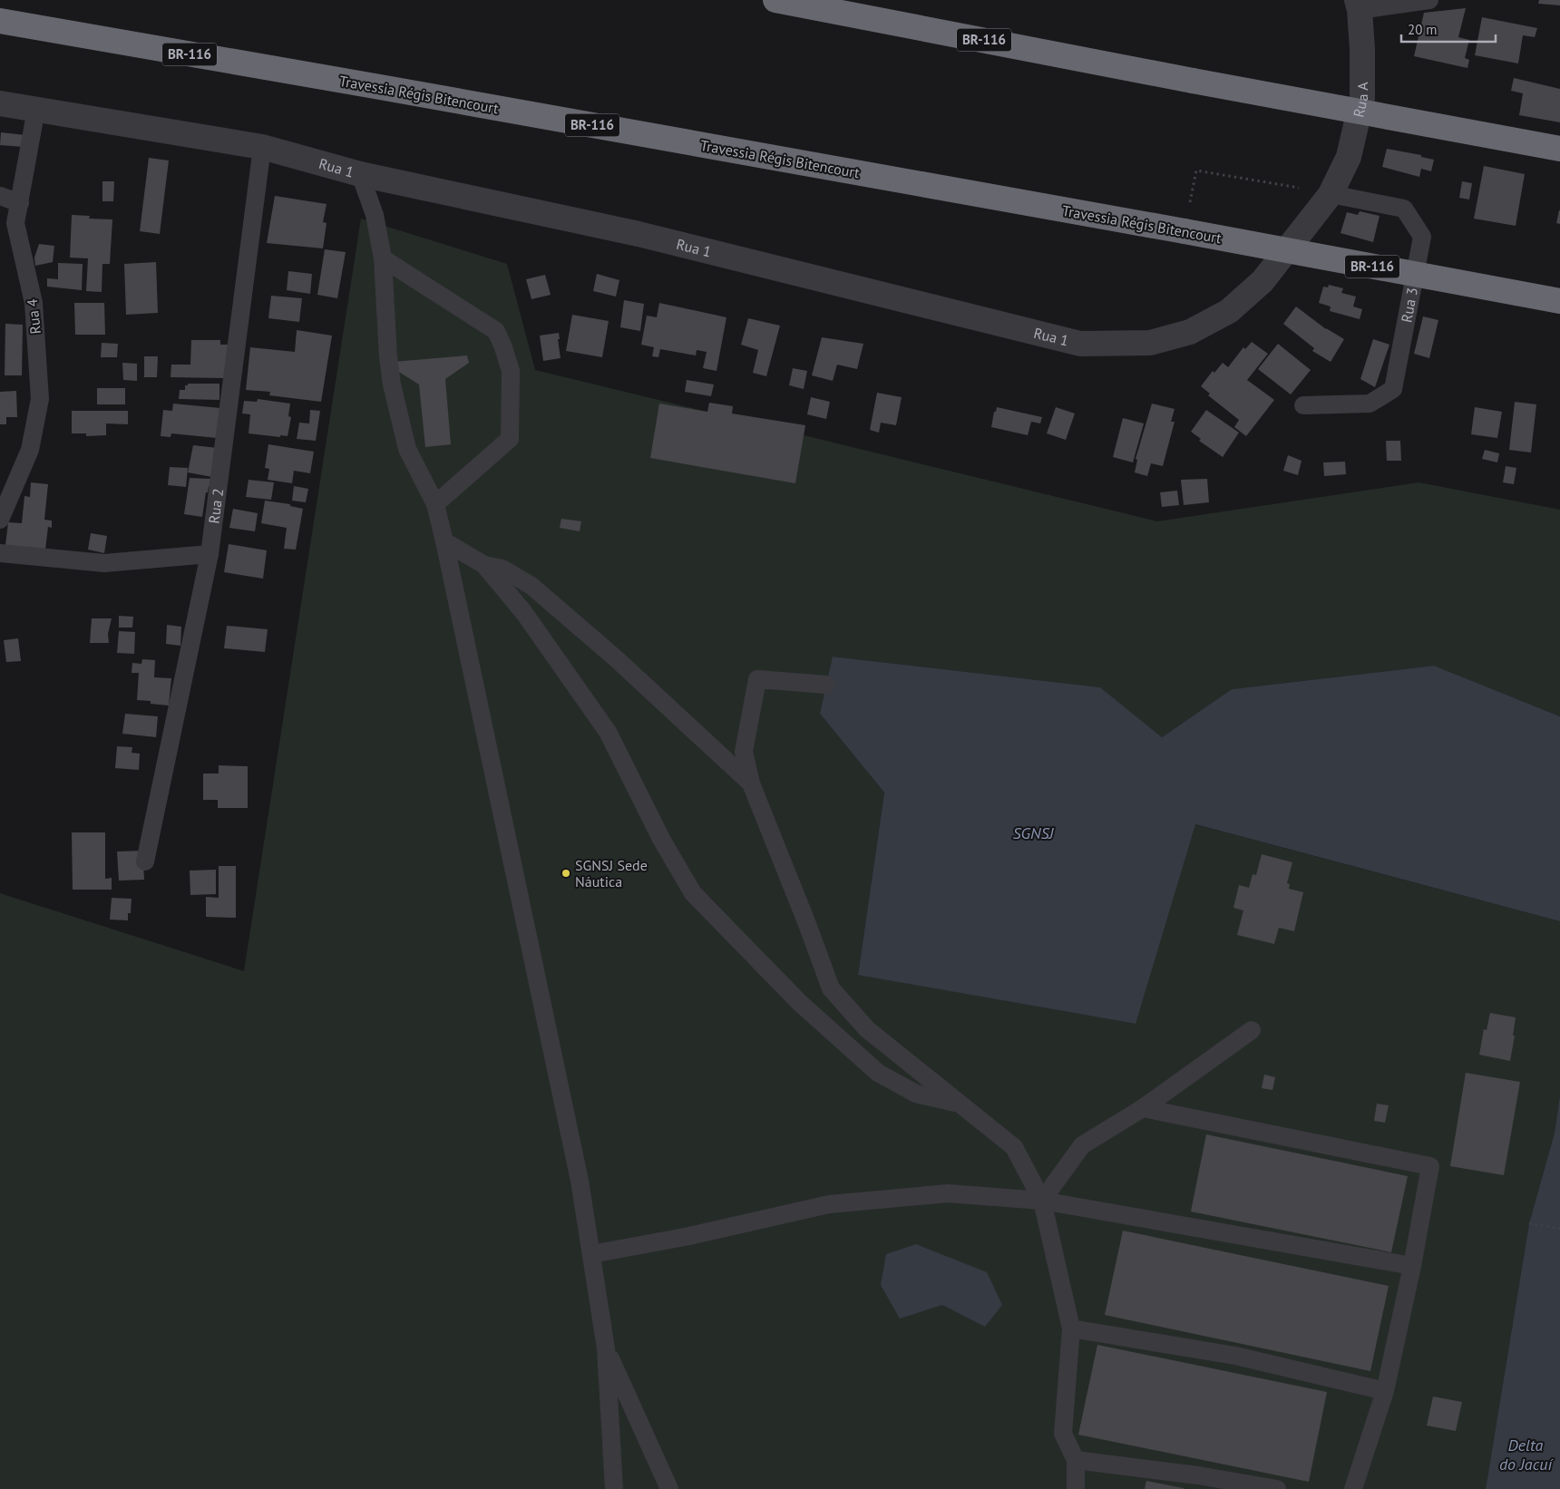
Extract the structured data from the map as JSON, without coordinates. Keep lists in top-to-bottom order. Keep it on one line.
{"streets":{"highway":["BR-116","Travessia Régis Bitencourt"],"street":["Rua A","Rua 1"],"lane":["Rua 3","Rua 4","Rua 2"]},"crossings":[["Rua A","Rua 1"],["Rua A","Rua 3"],["Rua 1","Rua 3"],["Rua 1","Rua 4"],["Rua 1","Rua 2"]],"water":["SGNSJ","Delta do Jacuí"],"places":["SGNSJ Sede Náutica"],"scale_bar":"20 m"}
